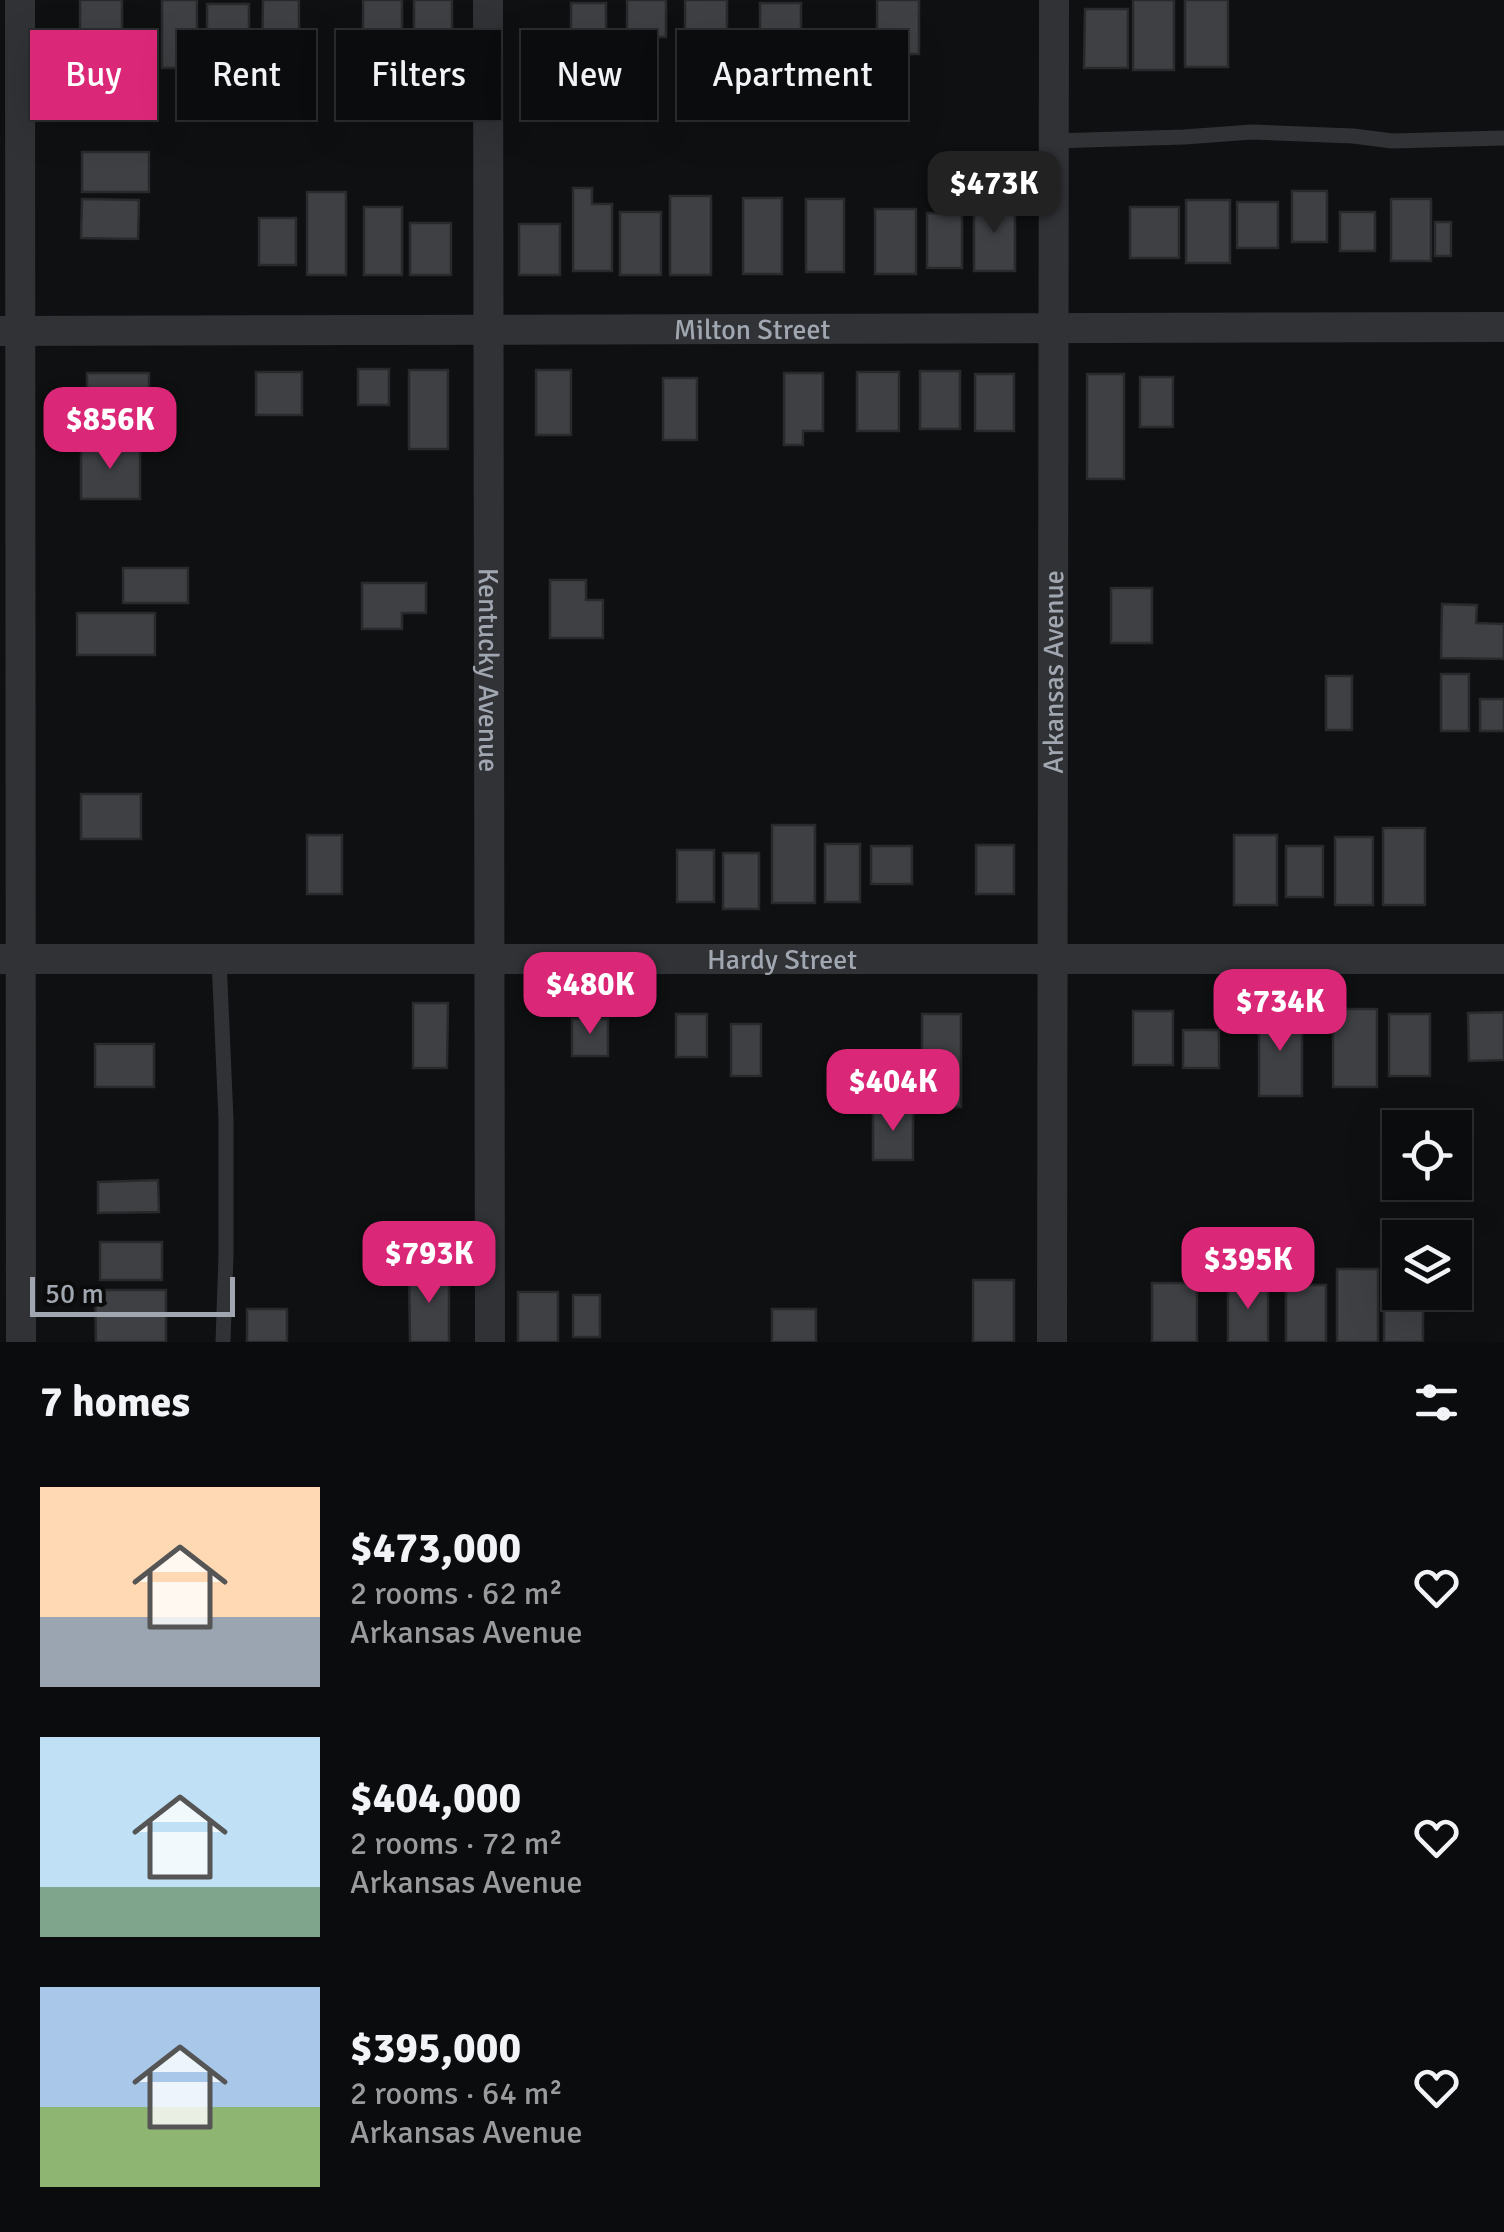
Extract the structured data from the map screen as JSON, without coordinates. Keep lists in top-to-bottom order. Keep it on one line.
{"streets":{"street":["Milton Street","Kentucky Avenue","Arkansas Avenue","Hardy Street"]},"crossings":[["Milton Street","Kentucky Avenue"],["Milton Street","Arkansas Avenue"],["Kentucky Avenue","Hardy Street"],["Arkansas Avenue","Hardy Street"]],"scale_bar":"50 m","page":{"chip":["Buy","Rent","Filters","New","Apartment"],"price":["$473K","$856K","$480K","$734K","$404K","$793K","$395K"],"scale":"50 m","heading":"7 homes","list":[{"name":"$473,000","note":"2 rooms · 62 m² · Arkansas Avenue"},{"name":"$404,000","note":"2 rooms · 72 m² · Arkansas Avenue"},{"name":"$395,000","note":"2 rooms · 64 m² · Arkansas Avenue"}]}}
